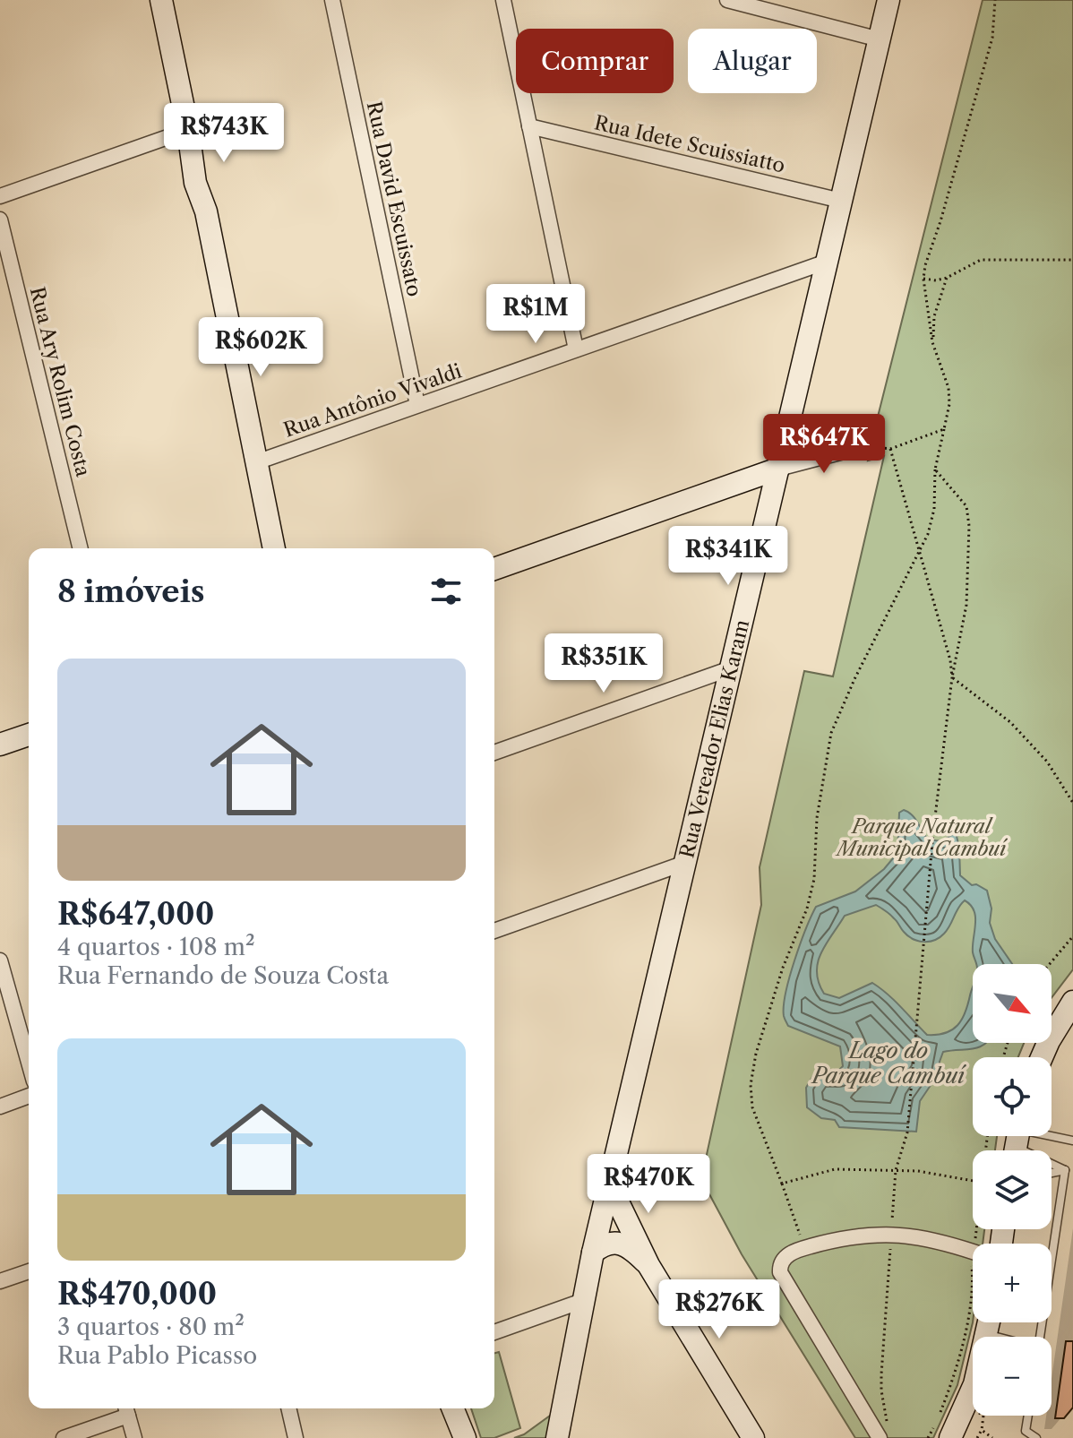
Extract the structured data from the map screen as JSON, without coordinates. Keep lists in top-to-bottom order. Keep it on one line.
{"streets":{"main road":["Rua Vereador Elias Karam"],"street":["Rua Idete Scuissiatto","Rua David Escuissato","Rua Ary Rolim Costa","Rua Antônio Vivaldi"]},"crossings":[["Rua Idete Scuissiatto","Rua Vereador Elias Karam"],["Rua David Escuissato","Rua Antônio Vivaldi"],["Rua Antônio Vivaldi","Rua Vereador Elias Karam"]],"water":["Lago do Parque Cambuí"],"parks":["Parque Natural Municipal Cambuí"],"north":"bottom right","page":{"chip":["Comprar","Alugar"],"price":["R$743K","R$1M","R$602K","R$647K","R$341K","R$351K","R$470K","R$276K"],"heading":"8 imóveis","list":[{"name":"R$647,000","note":"4 quartos · 108 m² · Rua Fernando de Souza Costa"},{"name":"R$470,000","note":"3 quartos · 80 m² · Rua Pablo Picasso"}],"map_buttons":["+","−"]}}
